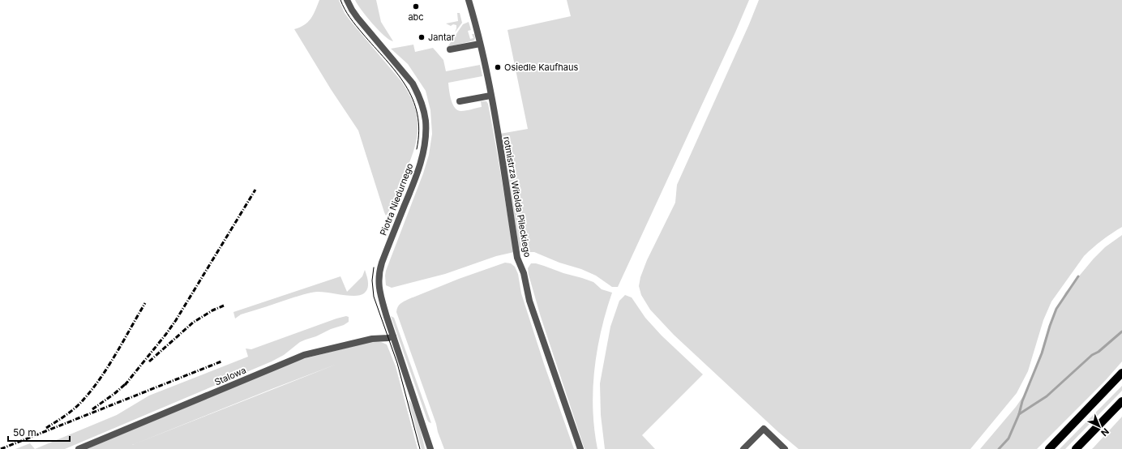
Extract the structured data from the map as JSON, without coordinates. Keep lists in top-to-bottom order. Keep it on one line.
{"streets":{"street":["rotmistrza Witolda Pileckiego","Piotra Niedurnego","Stalowa"]},"crossings":[["Piotra Niedurnego","Stalowa"]],"places":["abc","Jantar","Osiedle Kaufhaus"],"scale_bar":"50 m","north":"bottom right"}
